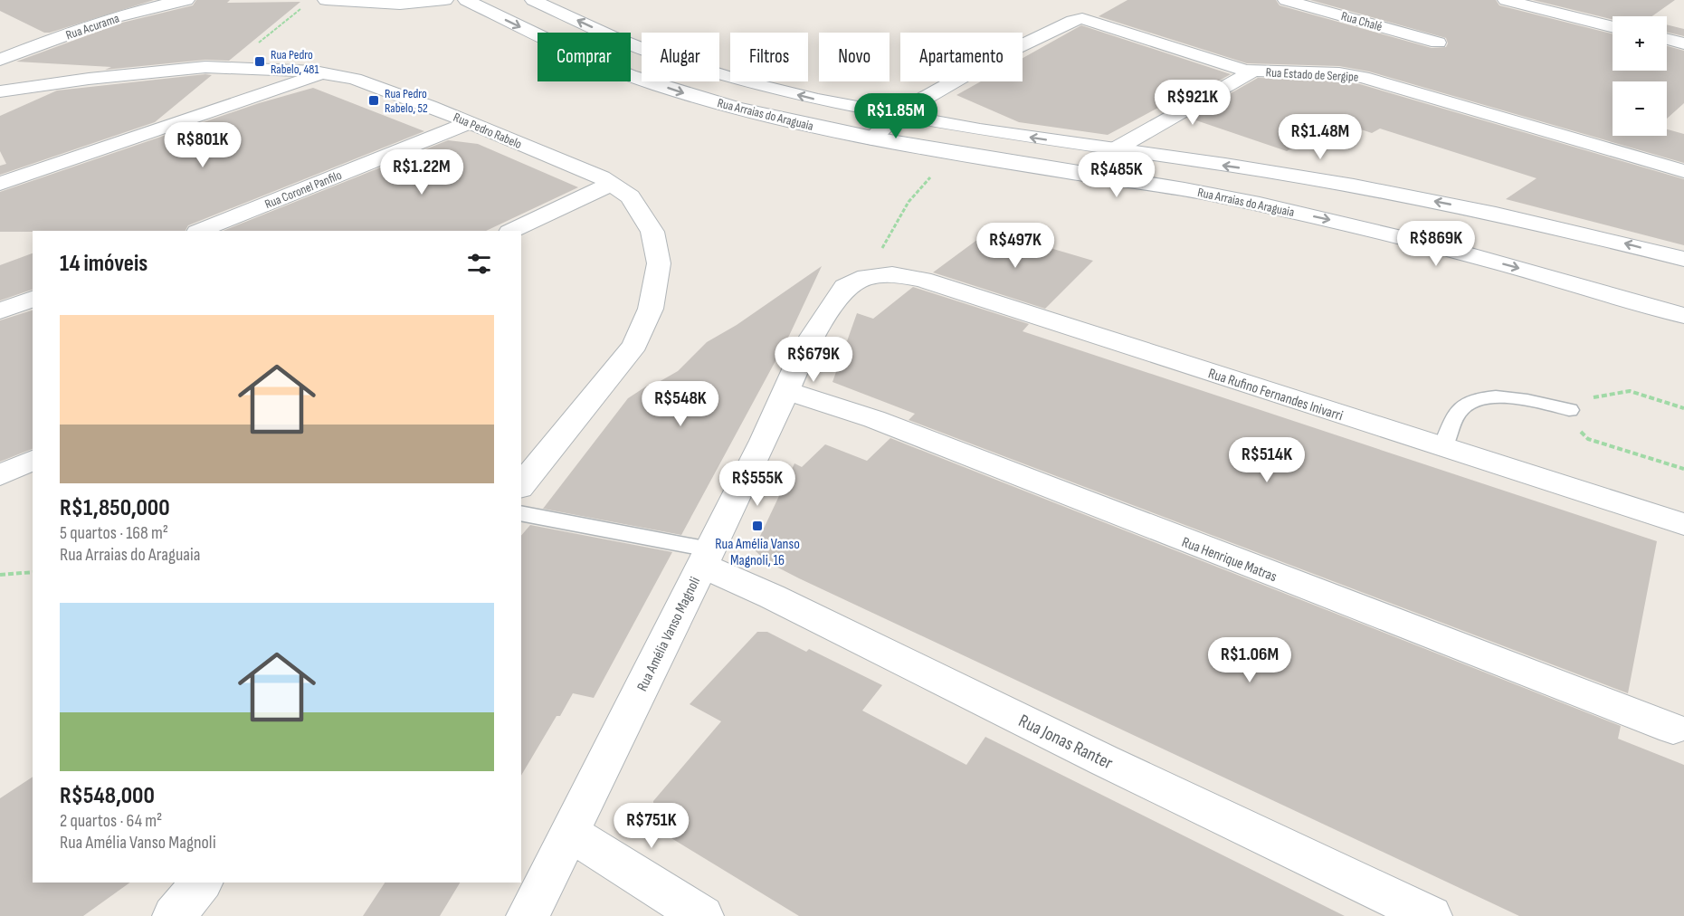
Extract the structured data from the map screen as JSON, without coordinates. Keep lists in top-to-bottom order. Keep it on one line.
{"streets":{"street":["Rua Chalé","Rua Acurama","Rua Estado de Sergipe","Rua Arraias do Araguaia","Rua Pedro Rabelo","Rua Coronel Panfilo","Rua Rufino Fernandes Inivarri","Rua Henrique Matras","Rua Amélia Vanso Magnoli","Rua Jonas Ranter"]},"crossings":[["Rua Estado de Sergipe","Rua Arraias do Araguaia"],["Rua Pedro Rabelo","Rua Coronel Panfilo"],["Rua Rufino Fernandes Inivarri","Rua Amélia Vanso Magnoli"],["Rua Henrique Matras","Rua Amélia Vanso Magnoli"],["Rua Amélia Vanso Magnoli","Rua Jonas Ranter"]],"places":{"transit":["Rua Pedro Rabelo, 481","Rua Pedro Rabelo, 52","Rua Amélia Vanso Magnoli, 16"]},"page":{"map_buttons":["+","−"],"chip":["Comprar","Alugar","Filtros","Novo","Apartamento"],"price":["R$921K","R$1.85M","R$1.48M","R$801K","R$1.22M","R$485K","R$869K","R$497K","R$679K","R$548K","R$514K","R$555K","R$1.06M","R$751K"],"heading":"14 imóveis","list":[{"name":"R$1,850,000","note":"5 quartos · 168 m² · Rua Arraias do Araguaia"},{"name":"R$548,000","note":"2 quartos · 64 m² · Rua Amélia Vanso Magnoli"}]}}
